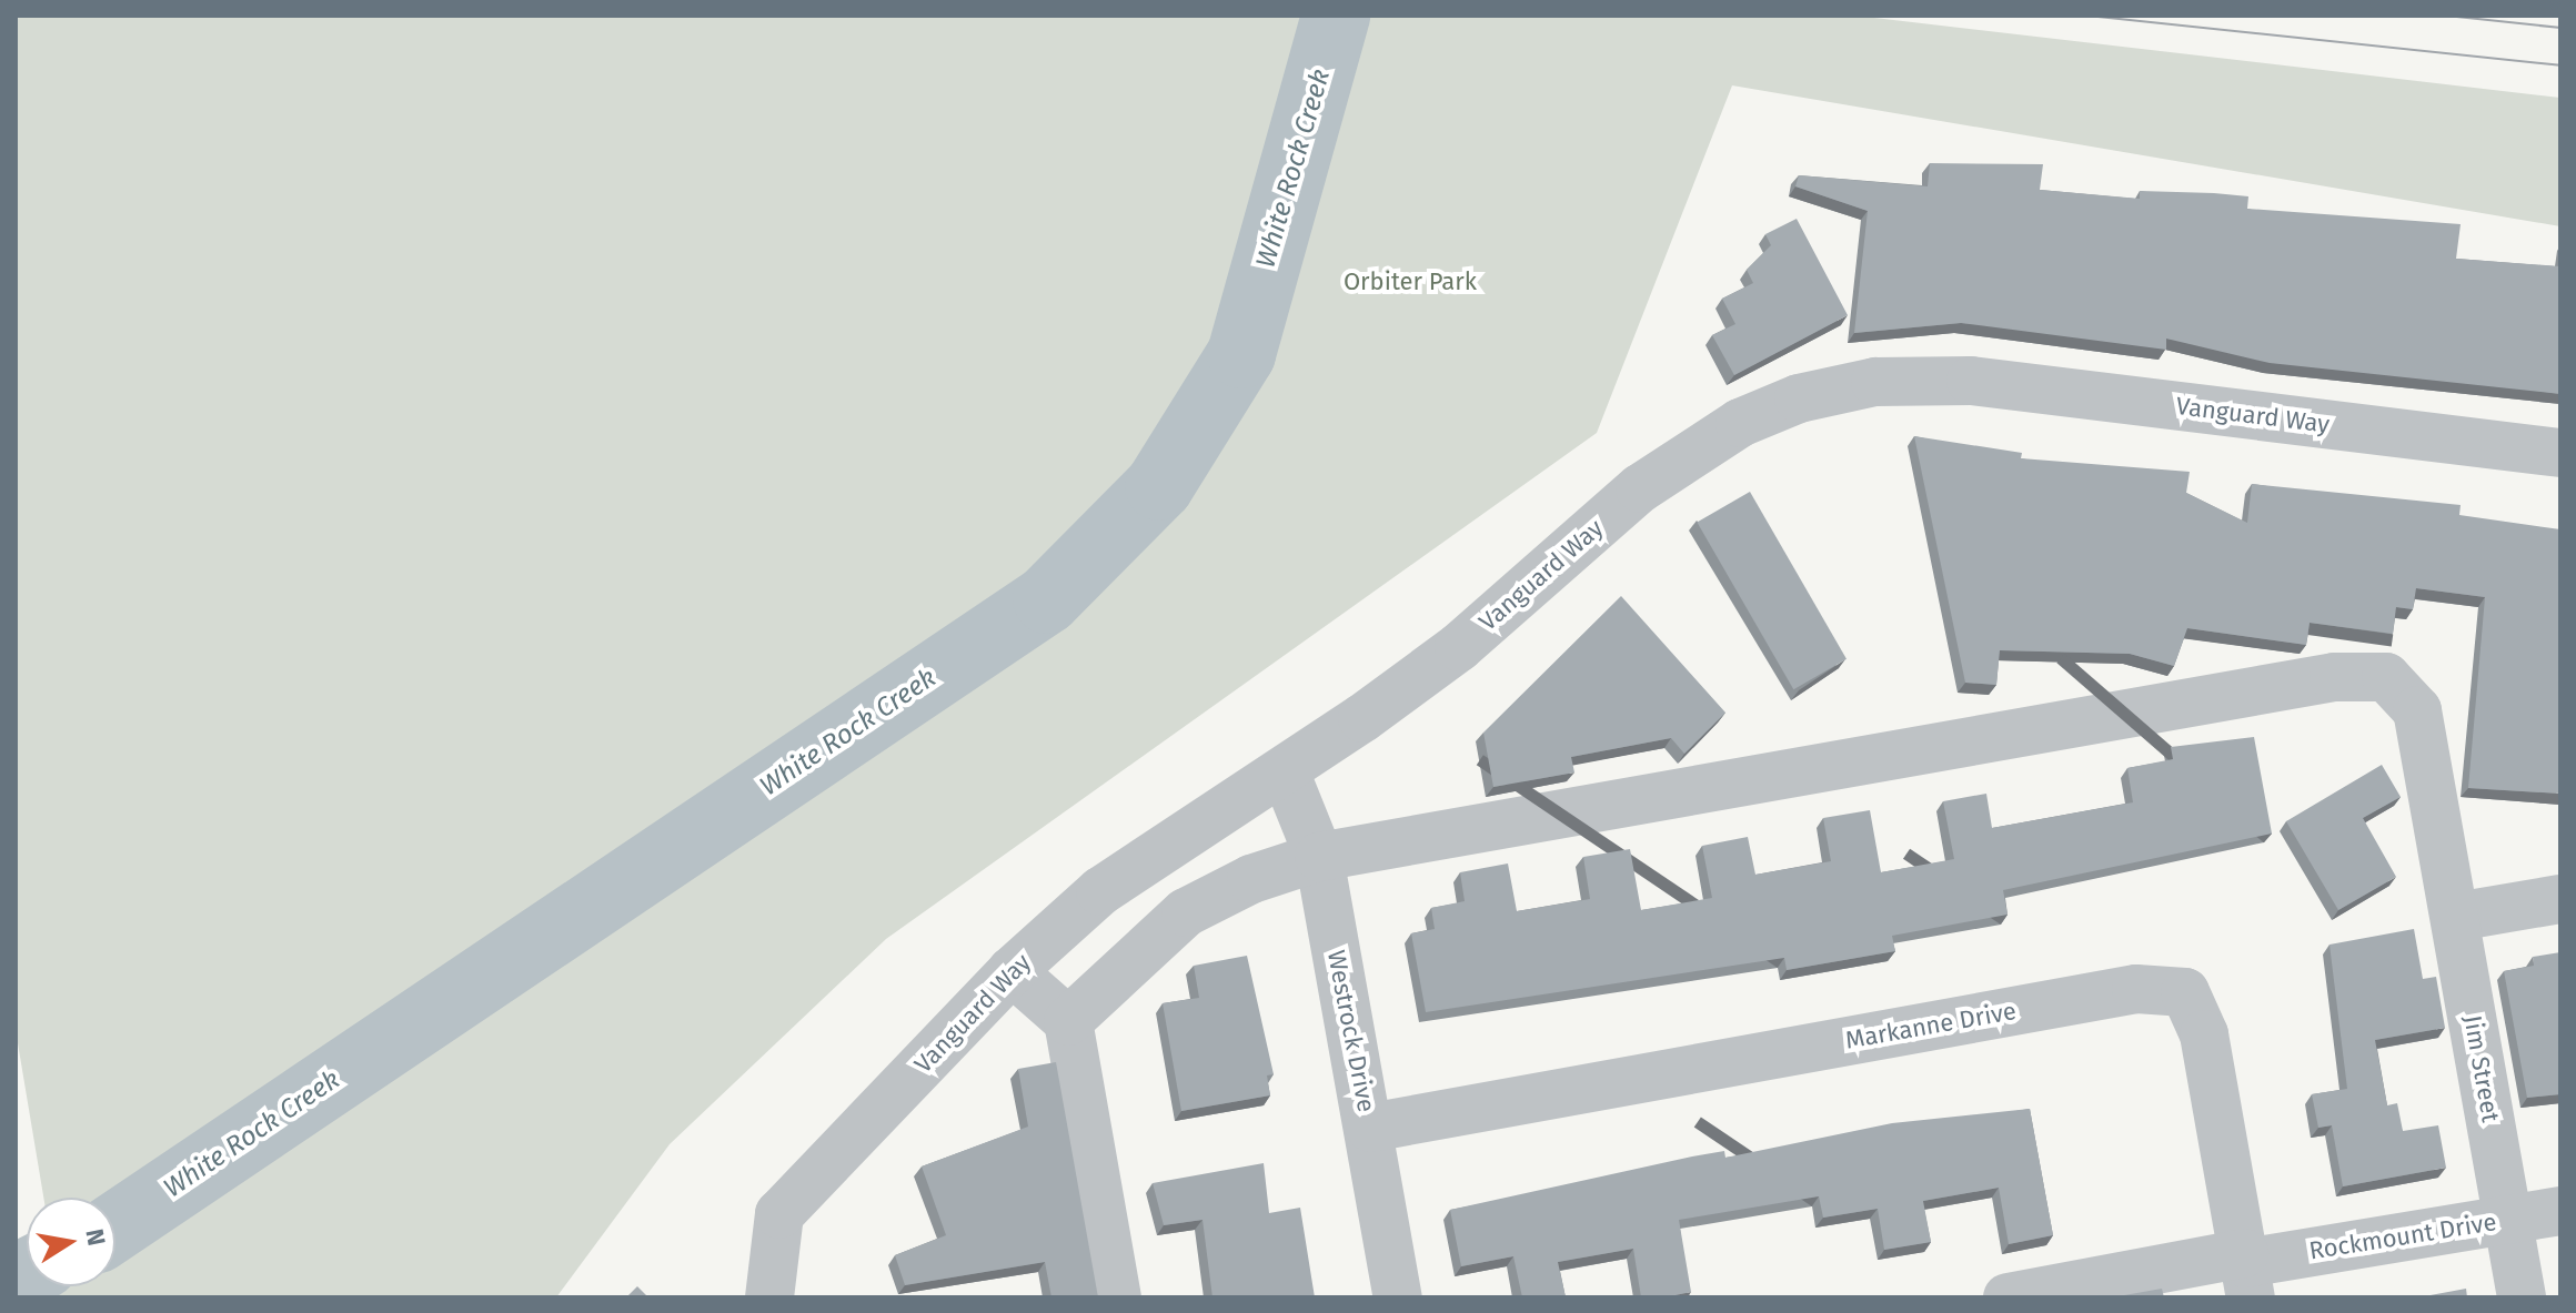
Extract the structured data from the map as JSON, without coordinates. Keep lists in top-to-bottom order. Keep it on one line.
{"streets":{"street":["Vanguard Way","Markanne Drive","Westrock Drive","Jim Street","Rockmount Drive"]},"crossings":[["Vanguard Way","Westrock Drive"],["Markanne Drive","Westrock Drive"],["Markanne Drive","Rockmount Drive"],["Westrock Drive","Jim Street"],["Jim Street","Rockmount Drive"]],"water":["White Rock Creek"],"parks":["Orbiter Park"],"north":"right"}
